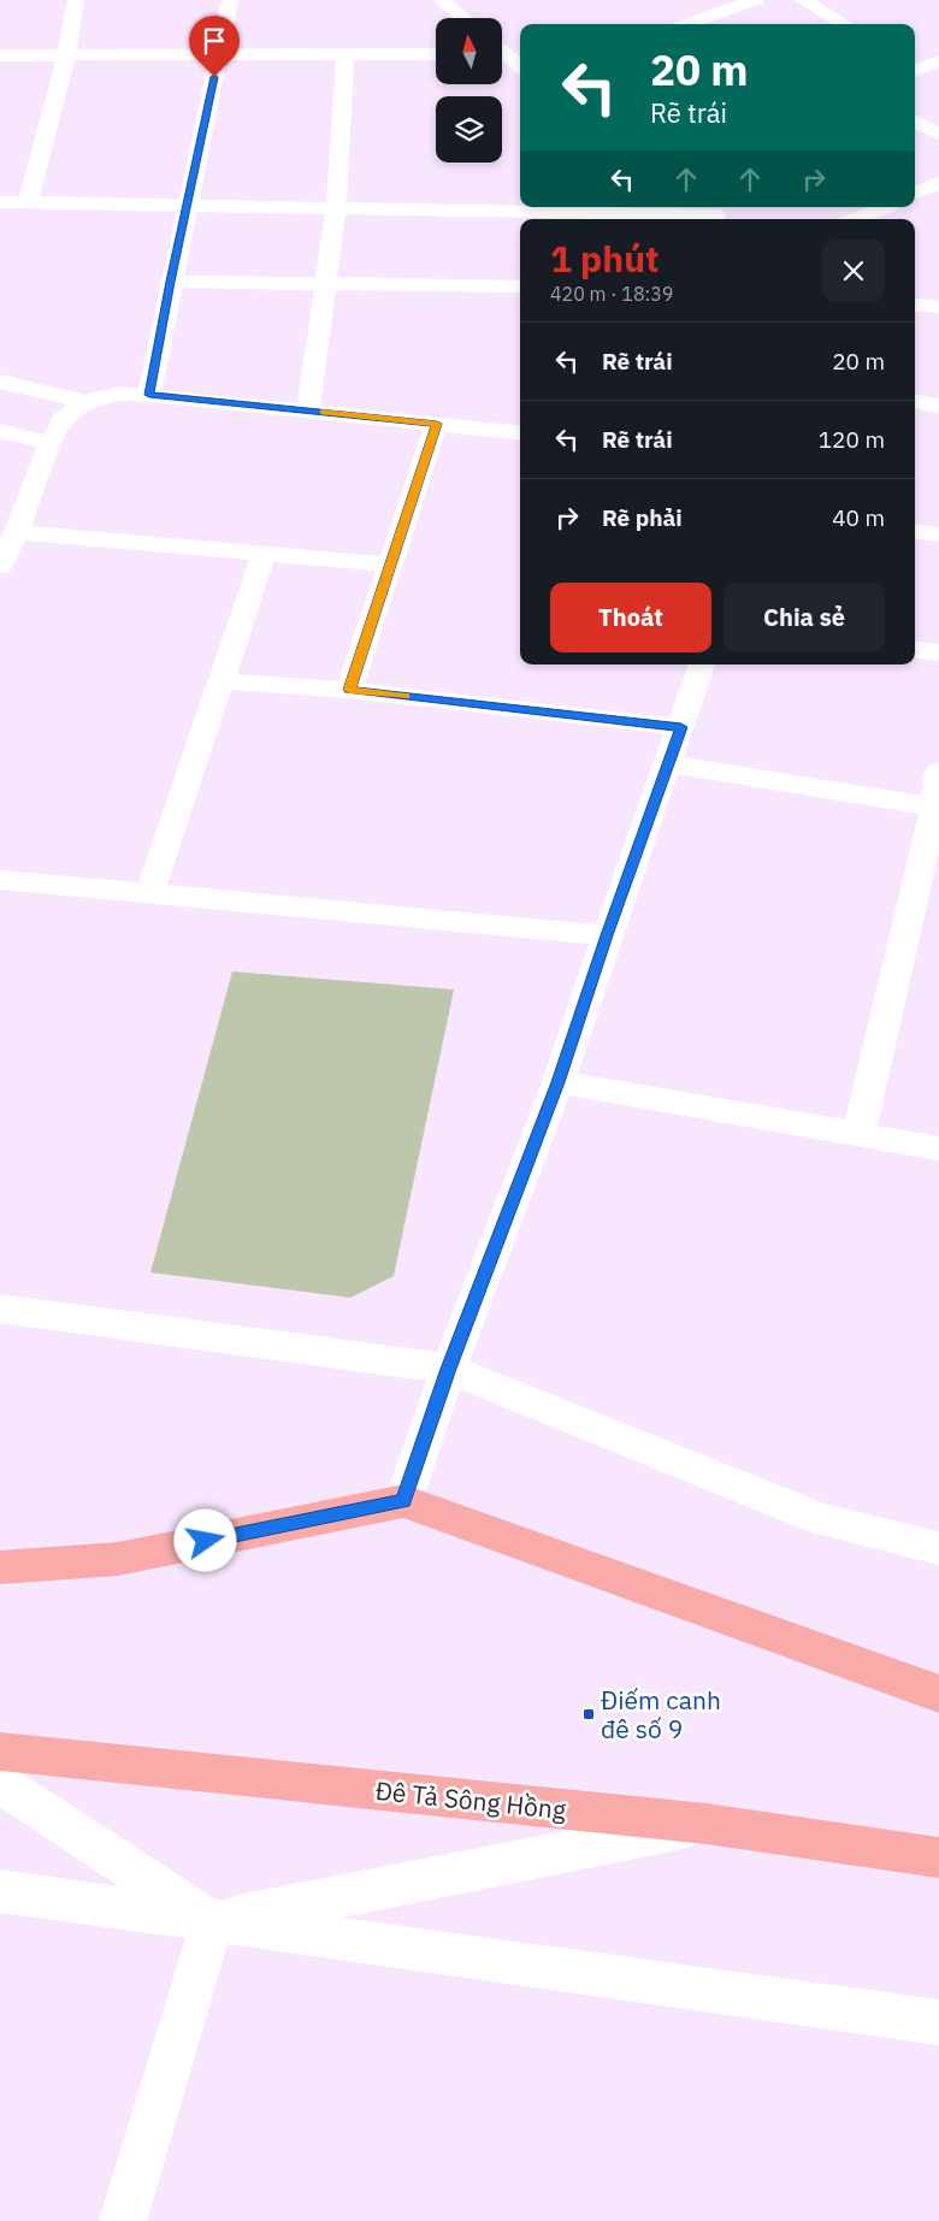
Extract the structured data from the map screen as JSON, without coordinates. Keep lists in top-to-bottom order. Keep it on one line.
{"streets":{"main road":["Đê Tả Sông Hồng"]},"places":{"transit":["Điếm canh đê số 9"]},"north":"top","page":{"turn":["20 m","Rẽ trái"],"heading":["1 phút","420 m · 18:39"],"list":[{"name":"Rẽ trái","value":"20 m"},{"name":"Rẽ trái","value":"120 m"},{"name":"Rẽ phải","value":"40 m"}],"buttons":["Thoát","Chia sẻ"]}}
